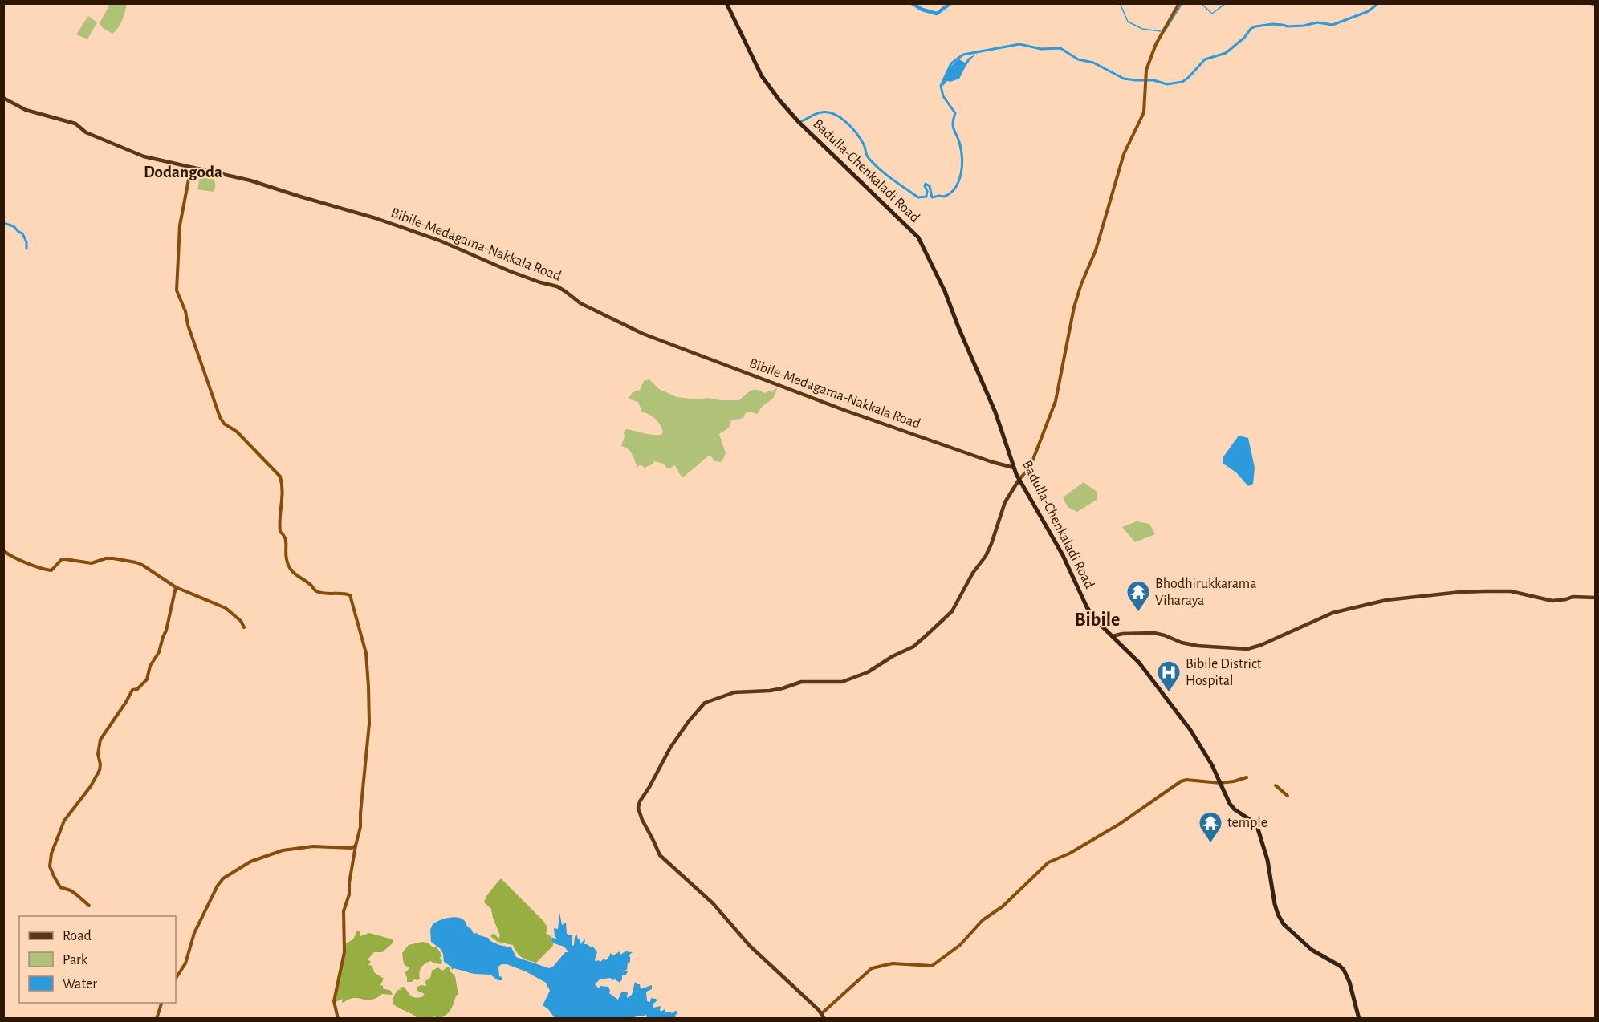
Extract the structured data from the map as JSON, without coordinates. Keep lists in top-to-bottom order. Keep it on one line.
{"streets":{"highway":["Badulla-Chenkaladi Road"],"main road":["Bibile-Medagama-Nakkala Road"]},"crossings":[["Badulla-Chenkaladi Road","Bibile-Medagama-Nakkala Road"]],"districts":["Dodangoda","Bibile"],"places":{"temple":["Bhodhirukkarama Viharaya","temple"],"hospital":["Bibile District Hospital"]},"legend":["Road","Park","Water"]}
